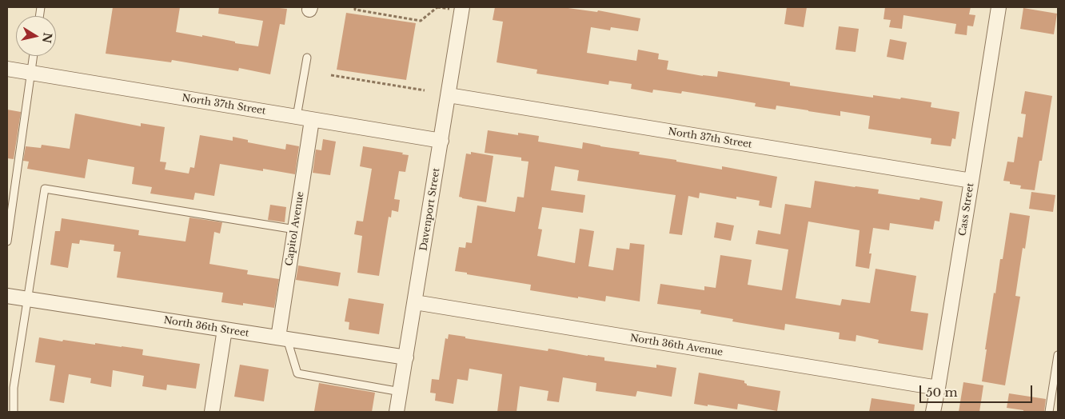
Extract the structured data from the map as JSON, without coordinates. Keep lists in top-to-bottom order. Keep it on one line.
{"streets":{"street":["North 37th Street","Davenport Street","Cass Street","Capitol Avenue","North 36th Street","North 36th Avenue"]},"crossings":[["North 37th Street","Davenport Street"],["North 37th Street","Cass Street"],["North 37th Street","Capitol Avenue"],["Davenport Street","North 36th Street"],["Davenport Street","North 36th Avenue"],["Cass Street","North 36th Avenue"],["Capitol Avenue","North 36th Street"]],"scale_bar":"50 m","north":"right"}
